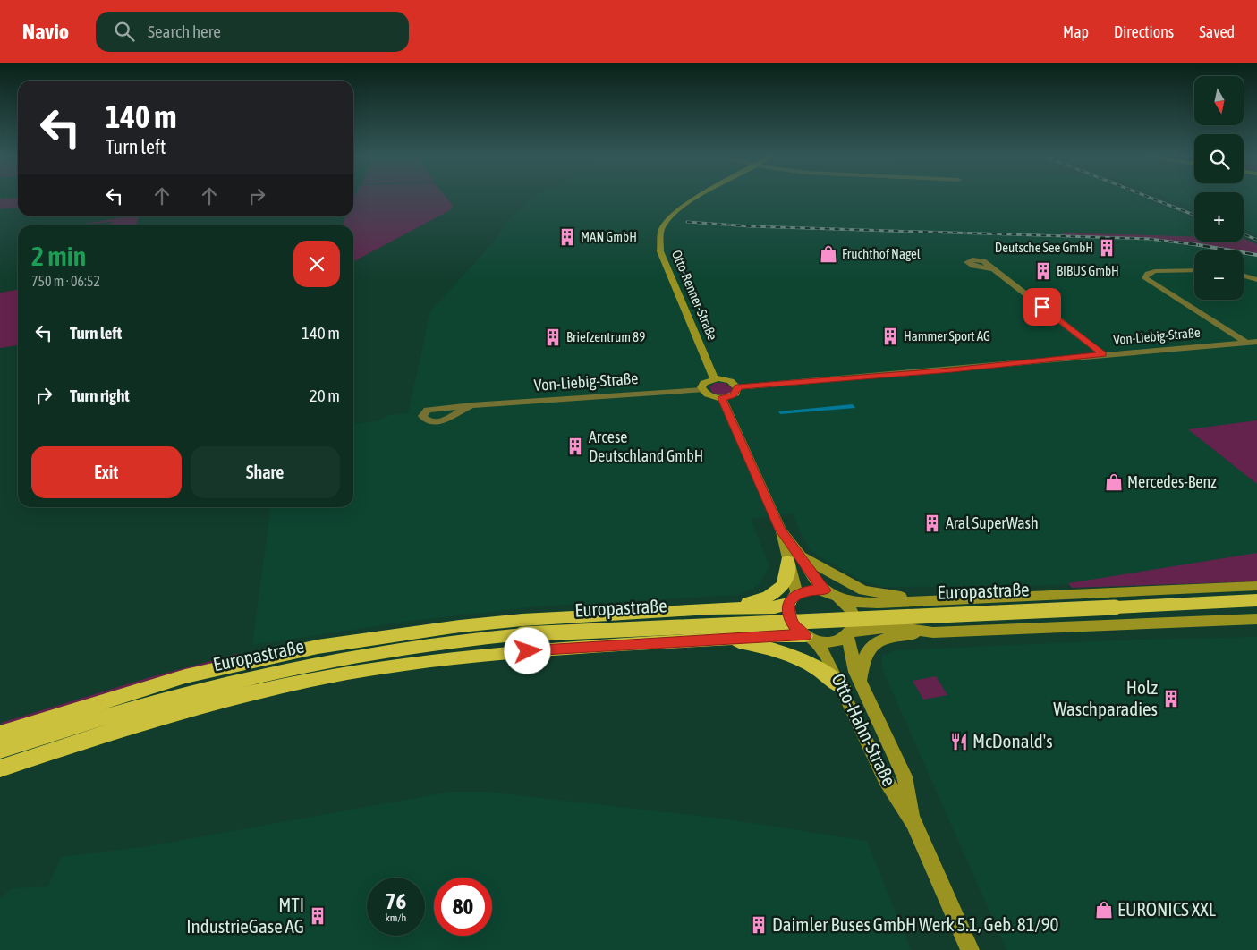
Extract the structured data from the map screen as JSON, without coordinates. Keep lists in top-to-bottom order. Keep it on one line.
{"streets":{"highway":["Europastraße"],"street":["Otto-Renner-Straße","Von-Liebig-Straße","Otto-Hahn-Straße"]},"crossings":[["Europastraße","Otto-Hahn-Straße"]],"places":{"building":["MAN GmbH","Deutsche See GmbH","BIBUS GmbH","Hammer Sport AG","Briefzentrum 89","Arcese Deutschland GmbH","Aral SuperWash","Holz Waschparadies","MTI IndustrieGase AG","Daimler Buses GmbH Werk 5.1, Geb. 81/90"],"shop":["Fruchthof Nagel","Mercedes-Benz","EURONICS XXL"],"restaurant":["McDonald's"]},"north":"bottom","page":{"header":"Navio","search":"Search here","nav":["Map","Directions","Saved"],"map_buttons":["+","−"],"turn":["140 m","Turn left"],"heading":["2 min","750 m · 06:52"],"list":[{"name":"Turn left","value":"140 m"},{"name":"Turn right","value":"20 m"}],"buttons":["Exit","Share"],"speed":"76 km/h","limit":"80"}}
